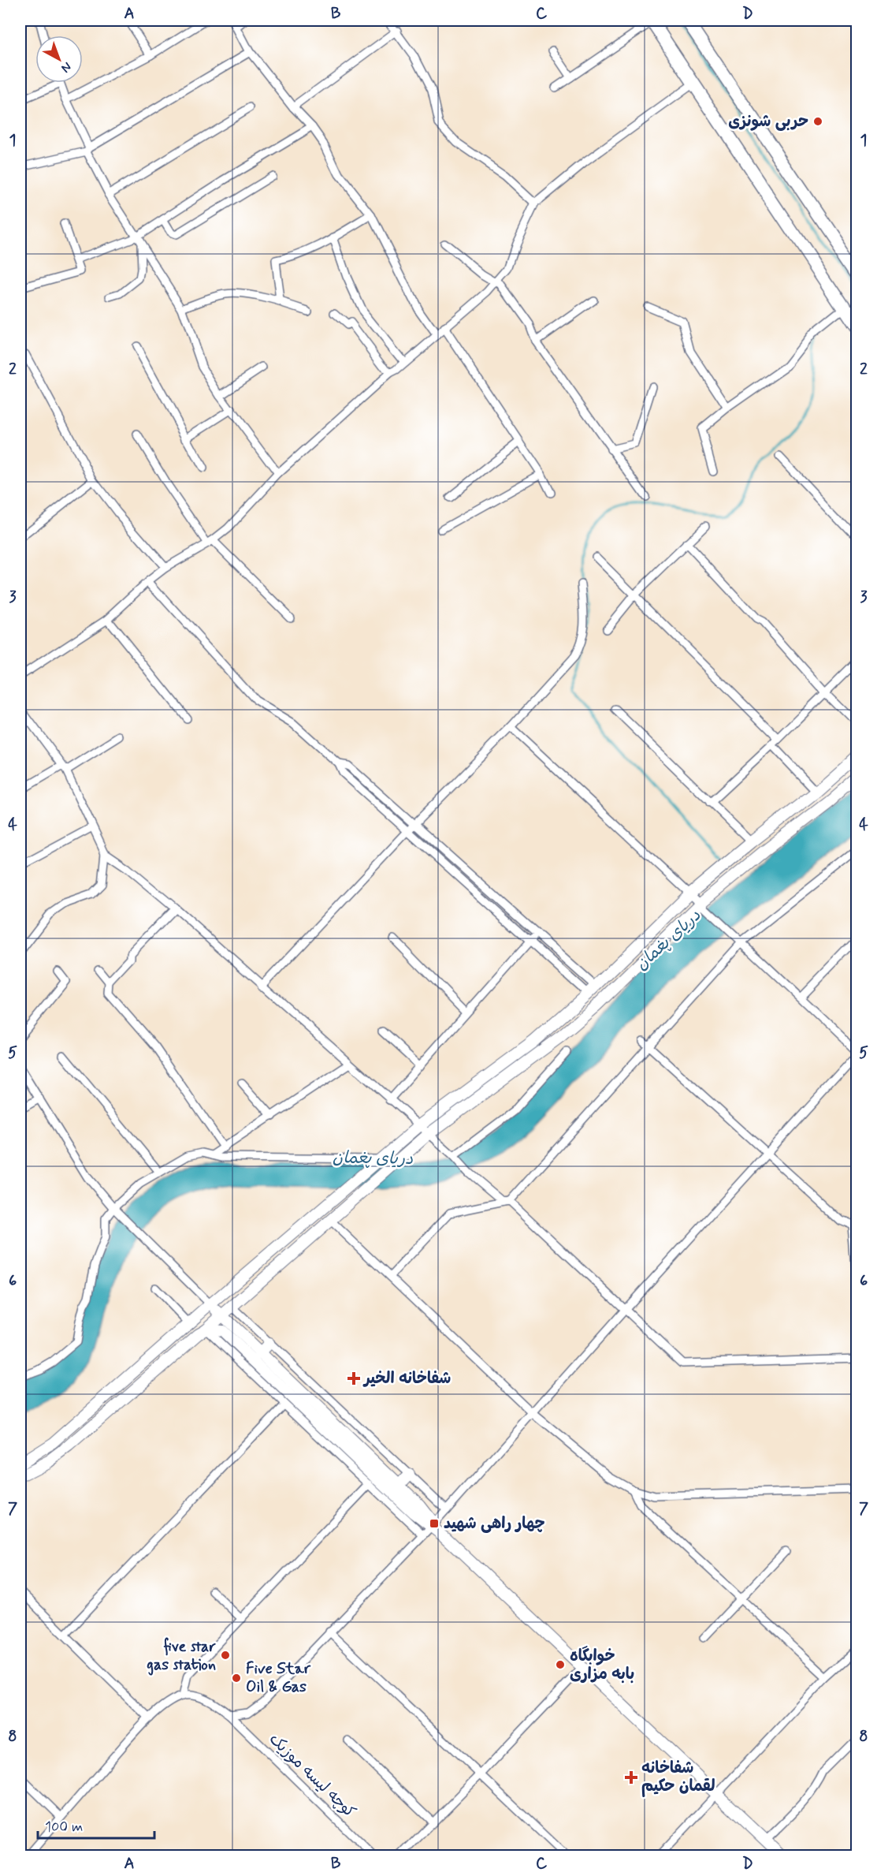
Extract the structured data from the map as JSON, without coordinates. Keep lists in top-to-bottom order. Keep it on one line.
{"streets":{"street":["کوچه لیسه موزیک"]},"water":["دریای پغمان"],"places":{"other":["حربی شونزی","five star gas station","خوابگاه بابه مزاری","Five Star Oil & Gas"],"health":["شفاخانه الخیر","شفاخانه لقمان حکیم"],"transit":["چهار راهی شهید"]},"scale_bar":"100 m","north":"bottom right","grid":{"columns":["A","B","C","D"],"rows":["1","2","3","4","5","6","7","8"]}}
